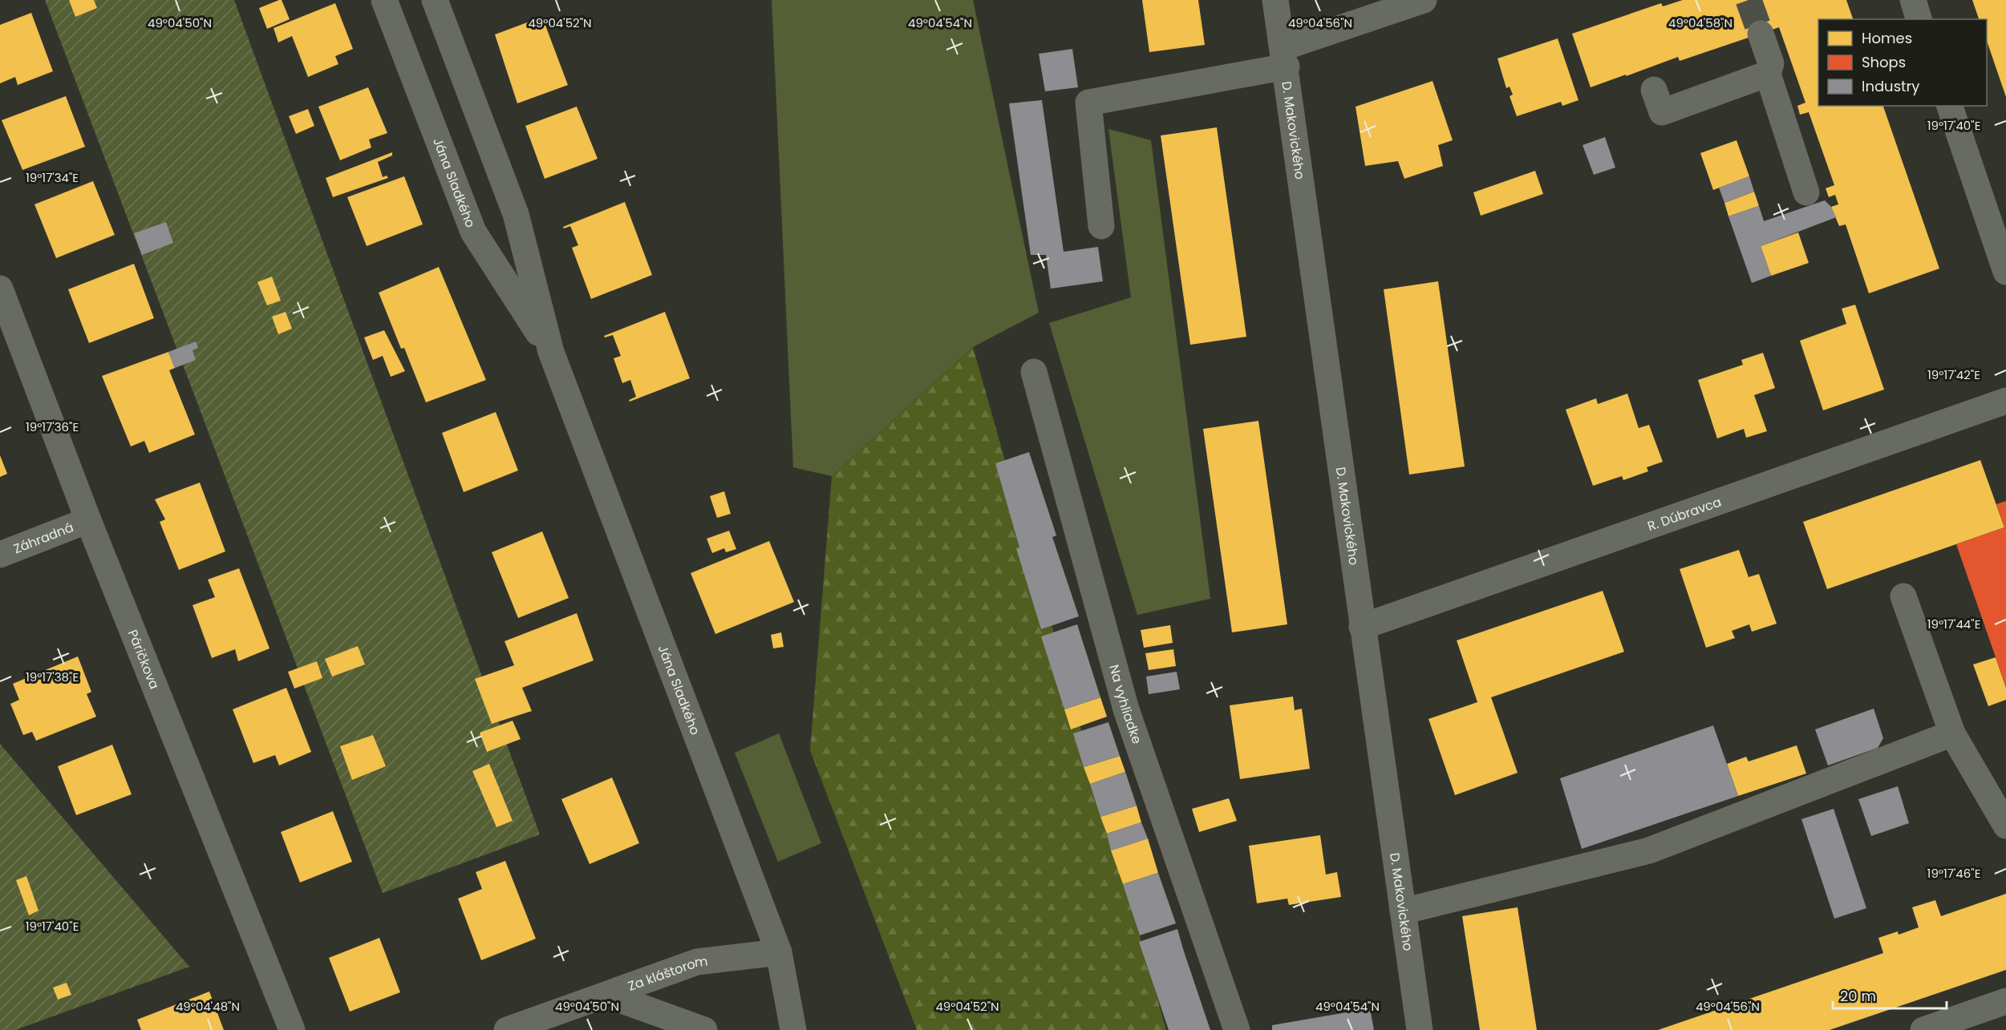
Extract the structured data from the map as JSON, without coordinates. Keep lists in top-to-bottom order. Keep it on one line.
{"streets":{"street":["D. Makovického","Jána Sladkého","R. Dúbravca","Záhradná","Páričkova","Na vyhliadke","Za kláštorom"]},"crossings":[["D. Makovického","R. Dúbravca"],["Jána Sladkého","Za kláštorom"],["Záhradná","Páričkova"]],"legend":["Homes","Shops","Industry"],"scale_bar":"20 m","coordinates":["49°04'50\"N","49°04'52\"N","49°04'54\"N","49°04'56\"N","49°04'58\"N","19°17'40\"E","19°17'34\"E","19°17'42\"E","19°17'36\"E","19°17'44\"E","19°17'38\"E","19°17'46\"E","49°04'48\"N"]}
